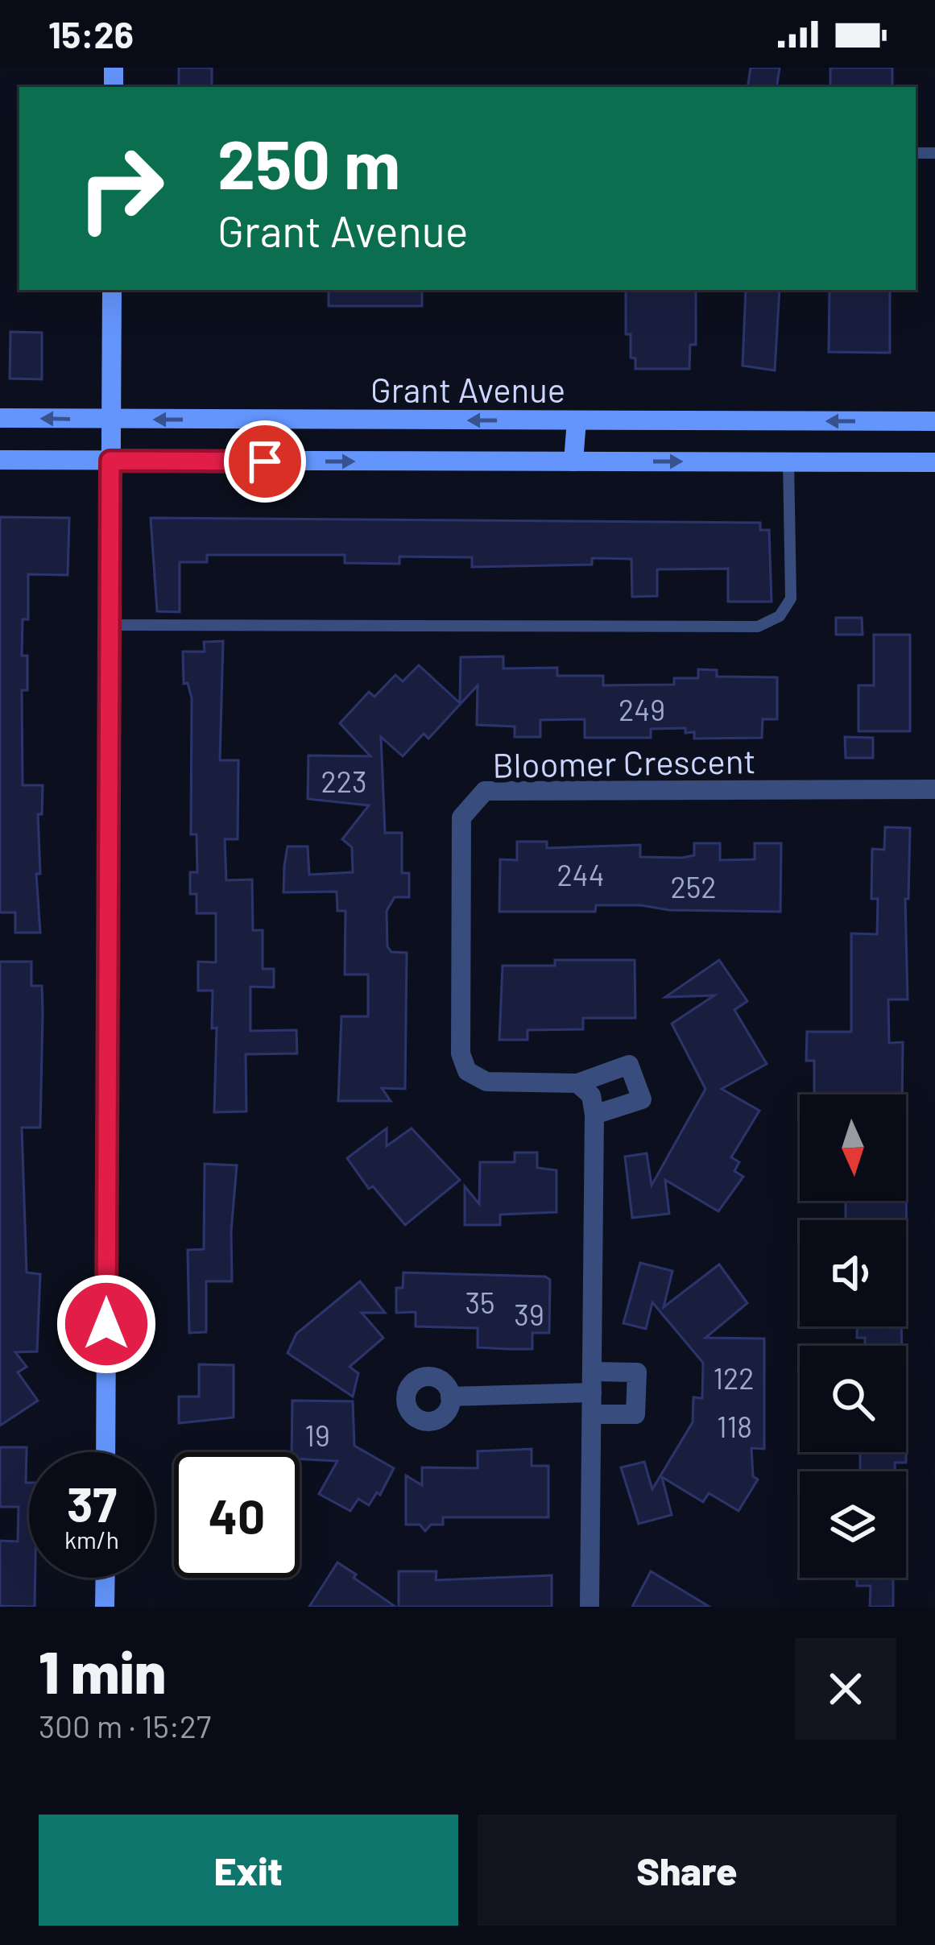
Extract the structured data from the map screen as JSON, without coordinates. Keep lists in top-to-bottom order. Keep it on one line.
{"streets":{"main road":["Grant Avenue"],"street":["Bloomer Crescent"]},"house_numbers":["249","223","244","252","35","39","122","118","19"],"north":"bottom","page":{"status":"15:26","turn":["250 m","Grant Avenue"],"speed":"37 km/h","limit":"40","heading":["1 min","300 m · 15:27"],"buttons":["Exit","Share"]}}
